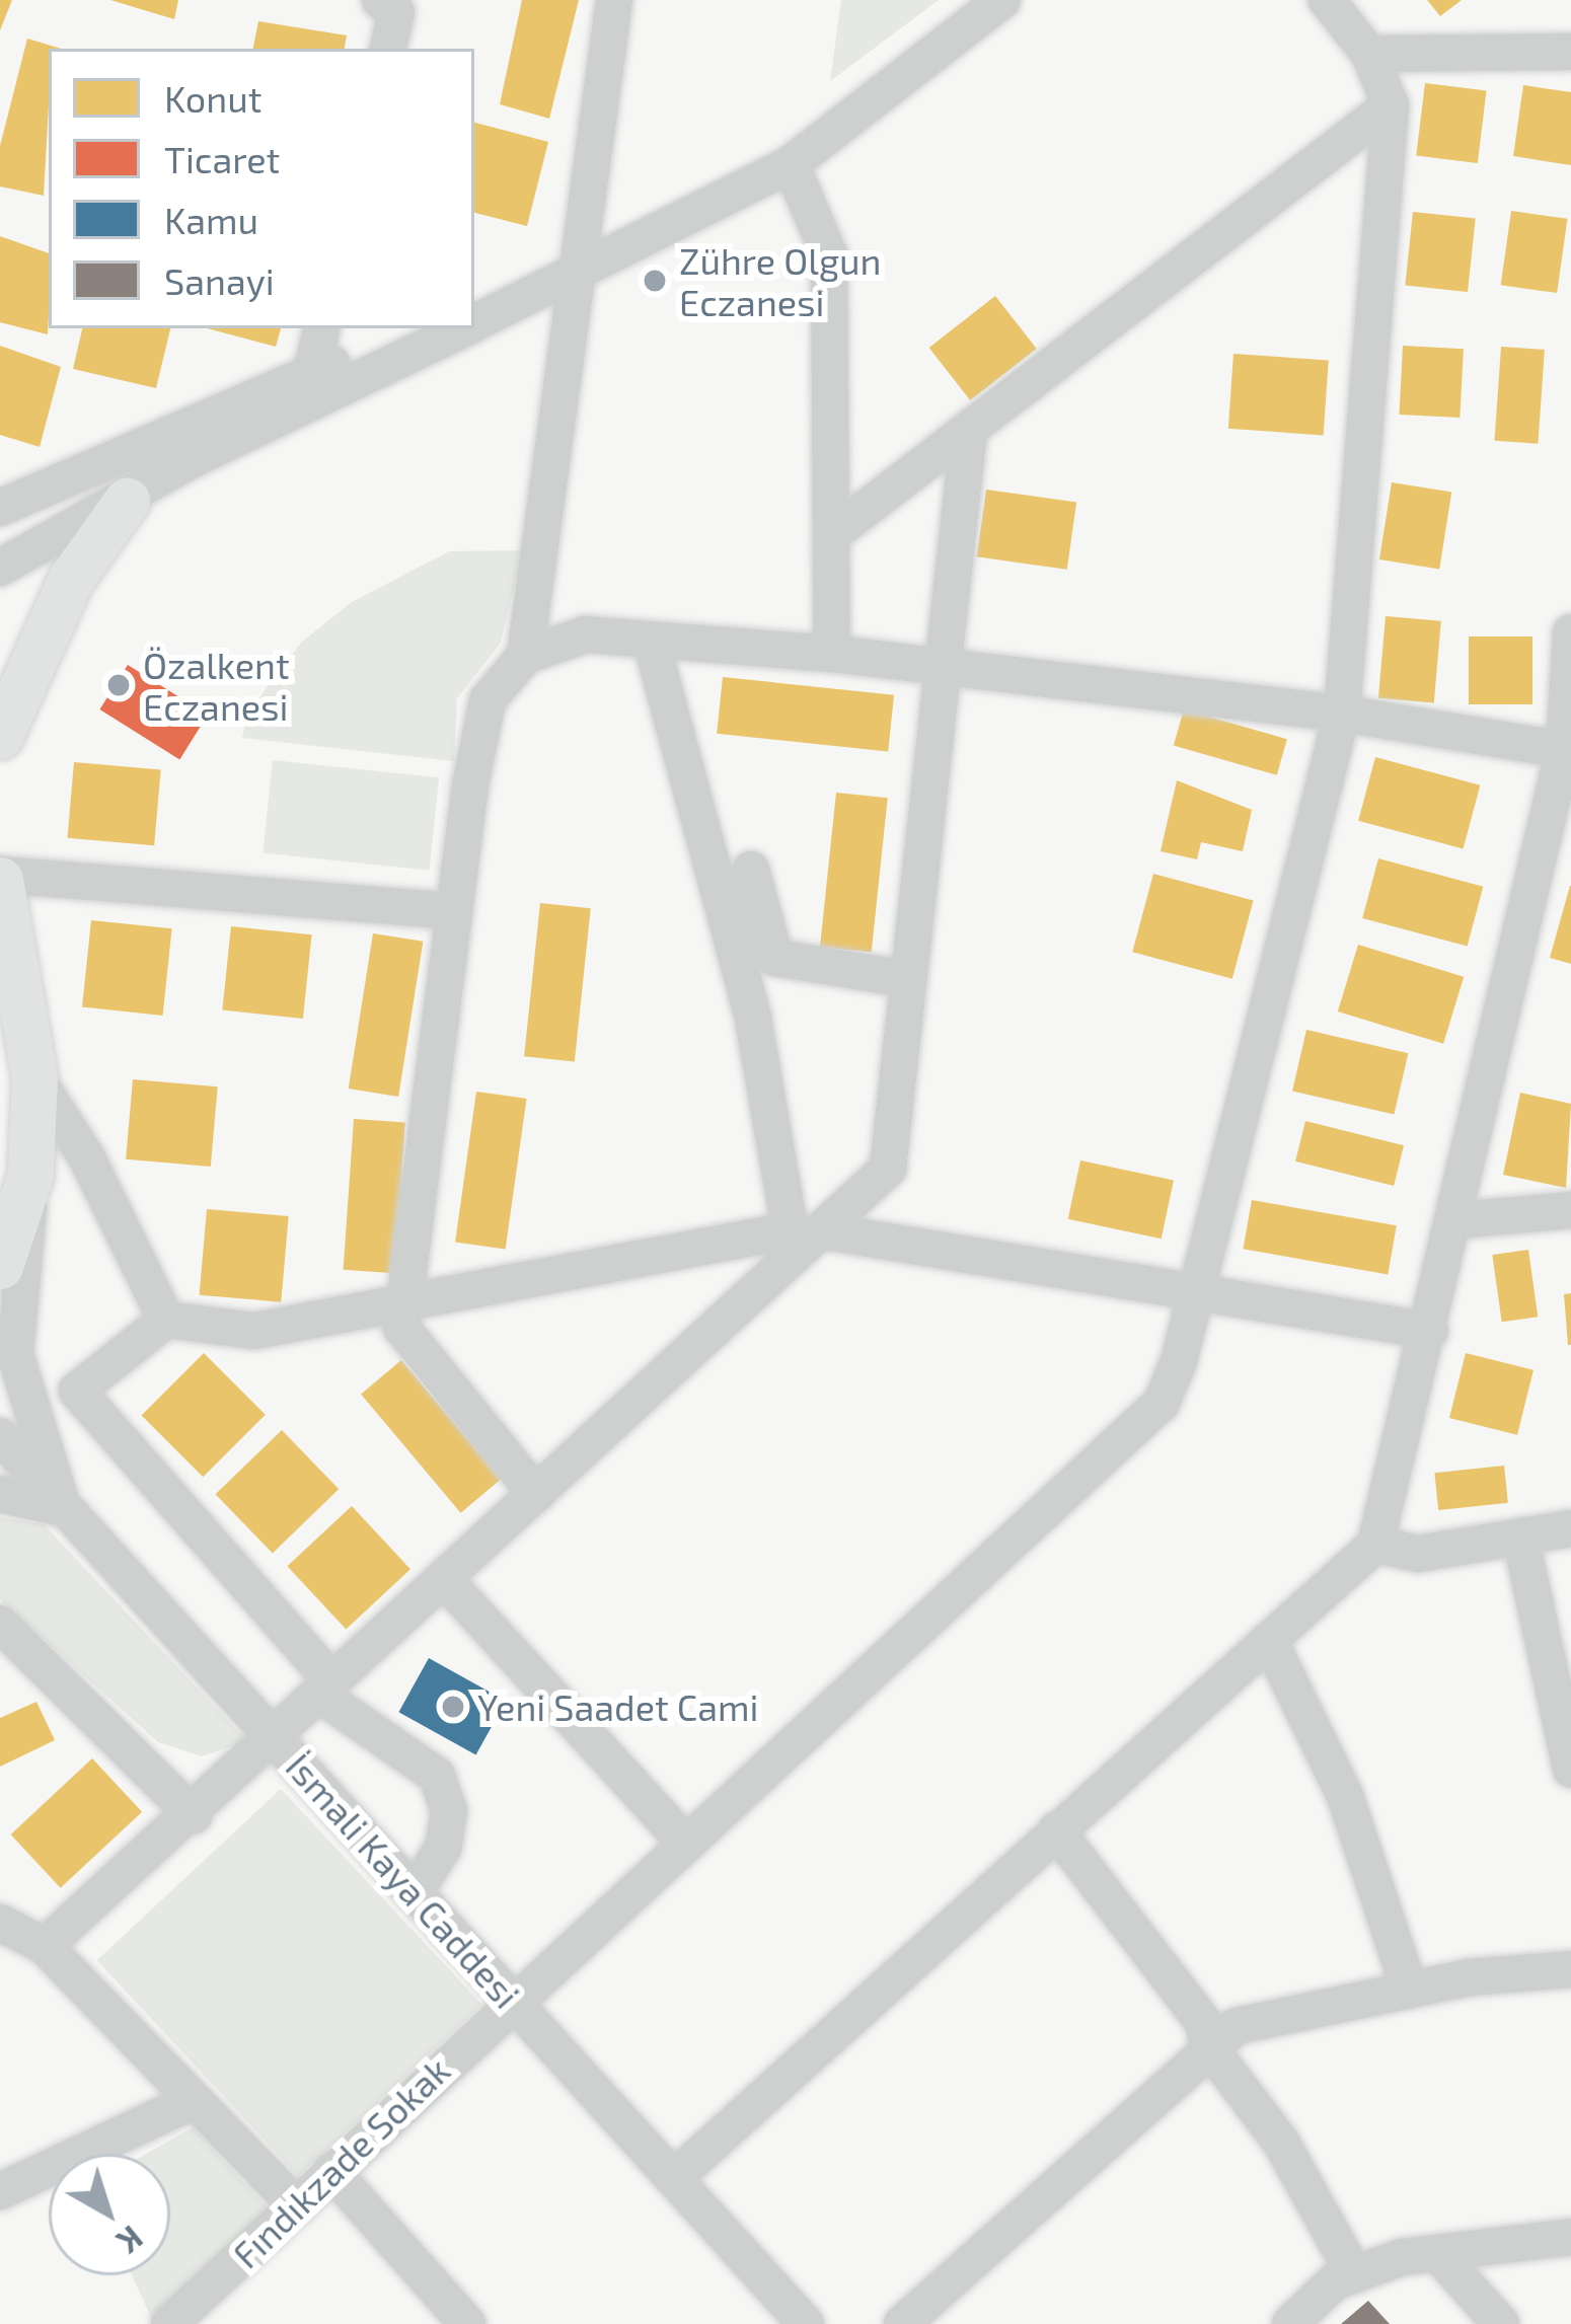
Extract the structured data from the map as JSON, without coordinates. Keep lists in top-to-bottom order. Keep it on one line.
{"streets":{"street":["İsmali Kaya Caddesi","Fındıkzade Sokak"]},"crossings":[["İsmali Kaya Caddesi","Fındıkzade Sokak"]],"places":["Zühre Olgun Eczanesi","Özalkent Eczanesi","Yeni Saadet Cami"],"legend":["Konut","Ticaret","Kamu","Sanayi"],"north":"bottom right"}
